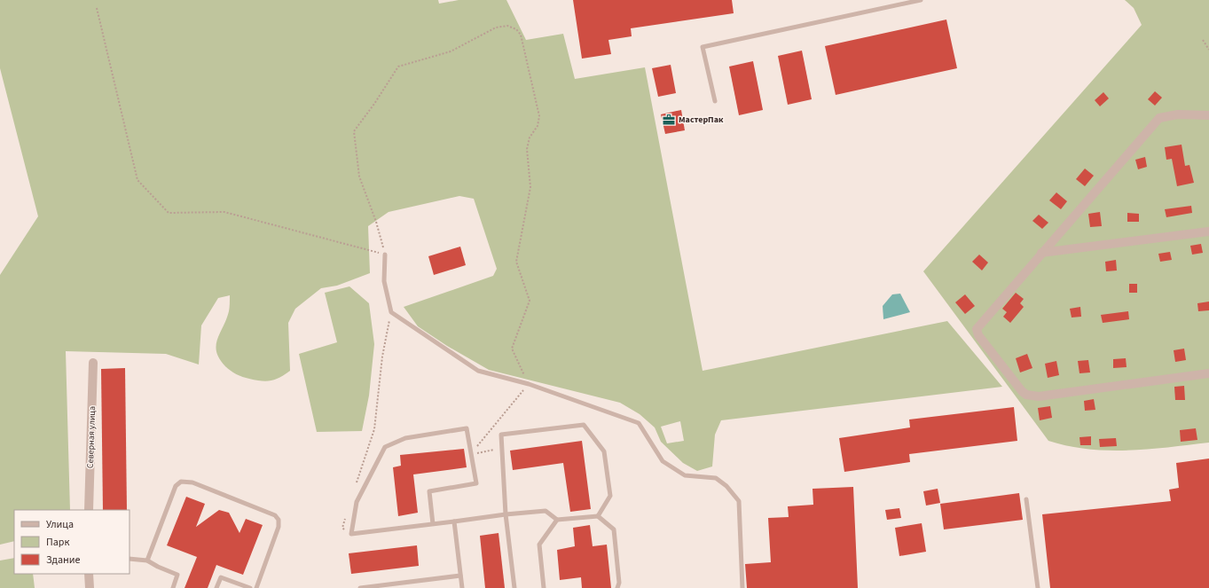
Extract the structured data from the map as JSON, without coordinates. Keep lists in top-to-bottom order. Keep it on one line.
{"streets":{"street":["Северная улица"]},"places":{"office":["МастерПак"]},"legend":["Улица","Парк","Здание"]}
